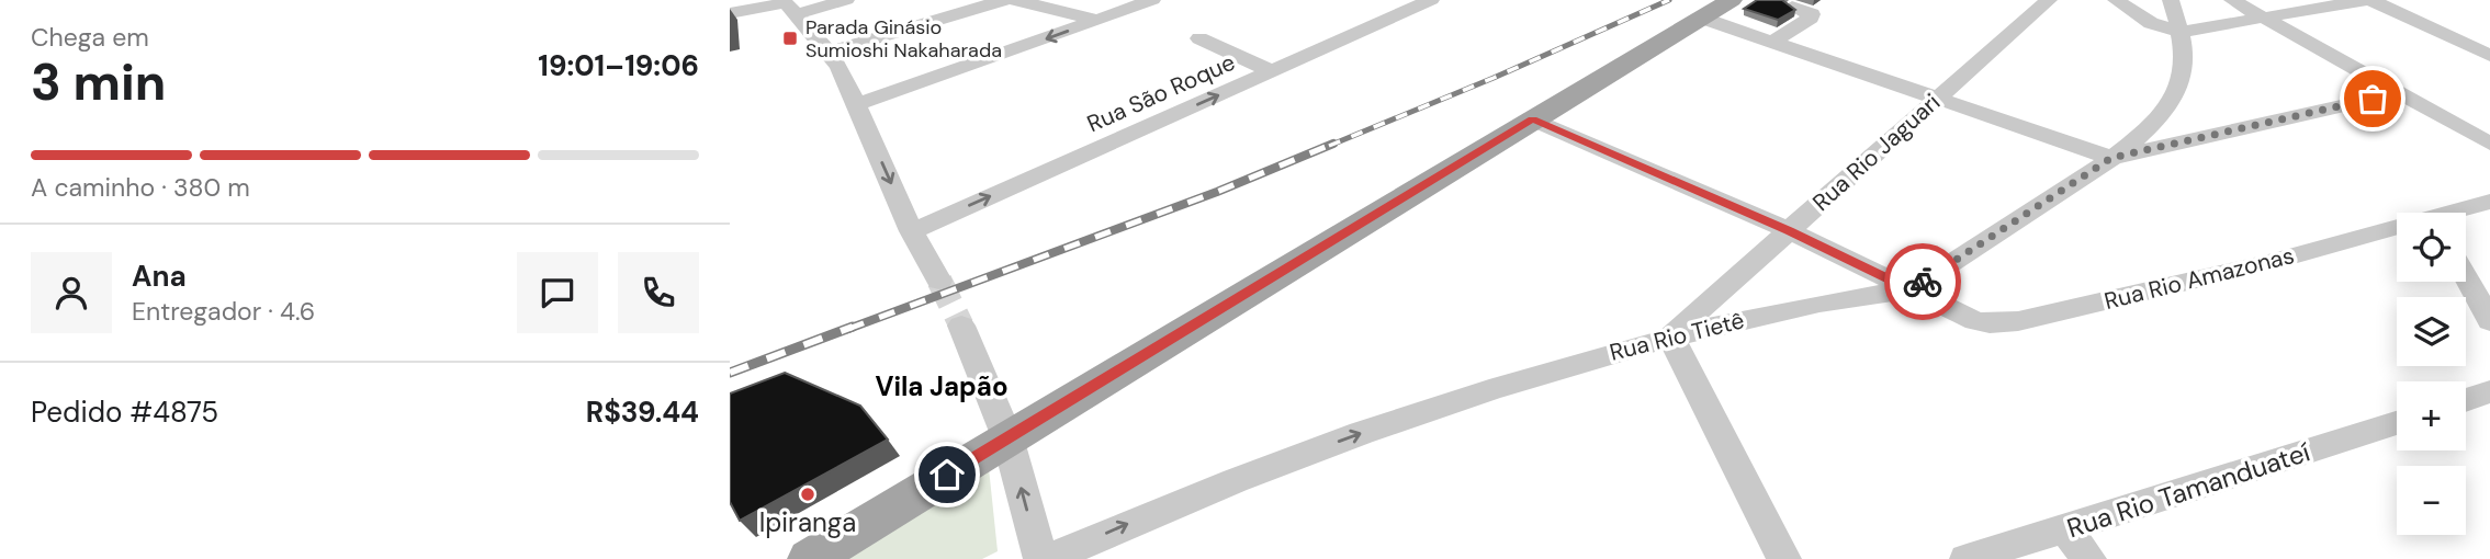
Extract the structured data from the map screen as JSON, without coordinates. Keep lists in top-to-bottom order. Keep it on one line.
{"streets":{"street":["Rua São Roque","Rua Rio Jaguari","Rua Rio Amazonas","Rua Rio Tietê","Rua Rio Tamanduateí"]},"crossings":[["Rua Rio Jaguari","Rua Rio Amazonas"],["Rua Rio Jaguari","Rua Rio Tietê"],["Rua Rio Amazonas","Rua Rio Tietê"]],"one_way":["Rua Rio Tietê"],"districts":["Vila Japão"],"places":{"transit":["Parada Ginásio Sumioshi Nakaharada"],"other":["Ipiranga"]},"page":{"heading":["3 min","Chega em","19:01–19:06"],"panel":["Ana","Entregador · 4.6","Pedido #4875","R$39.44"],"bar":"A caminho · 380 m","map_buttons":["+","−"]}}
